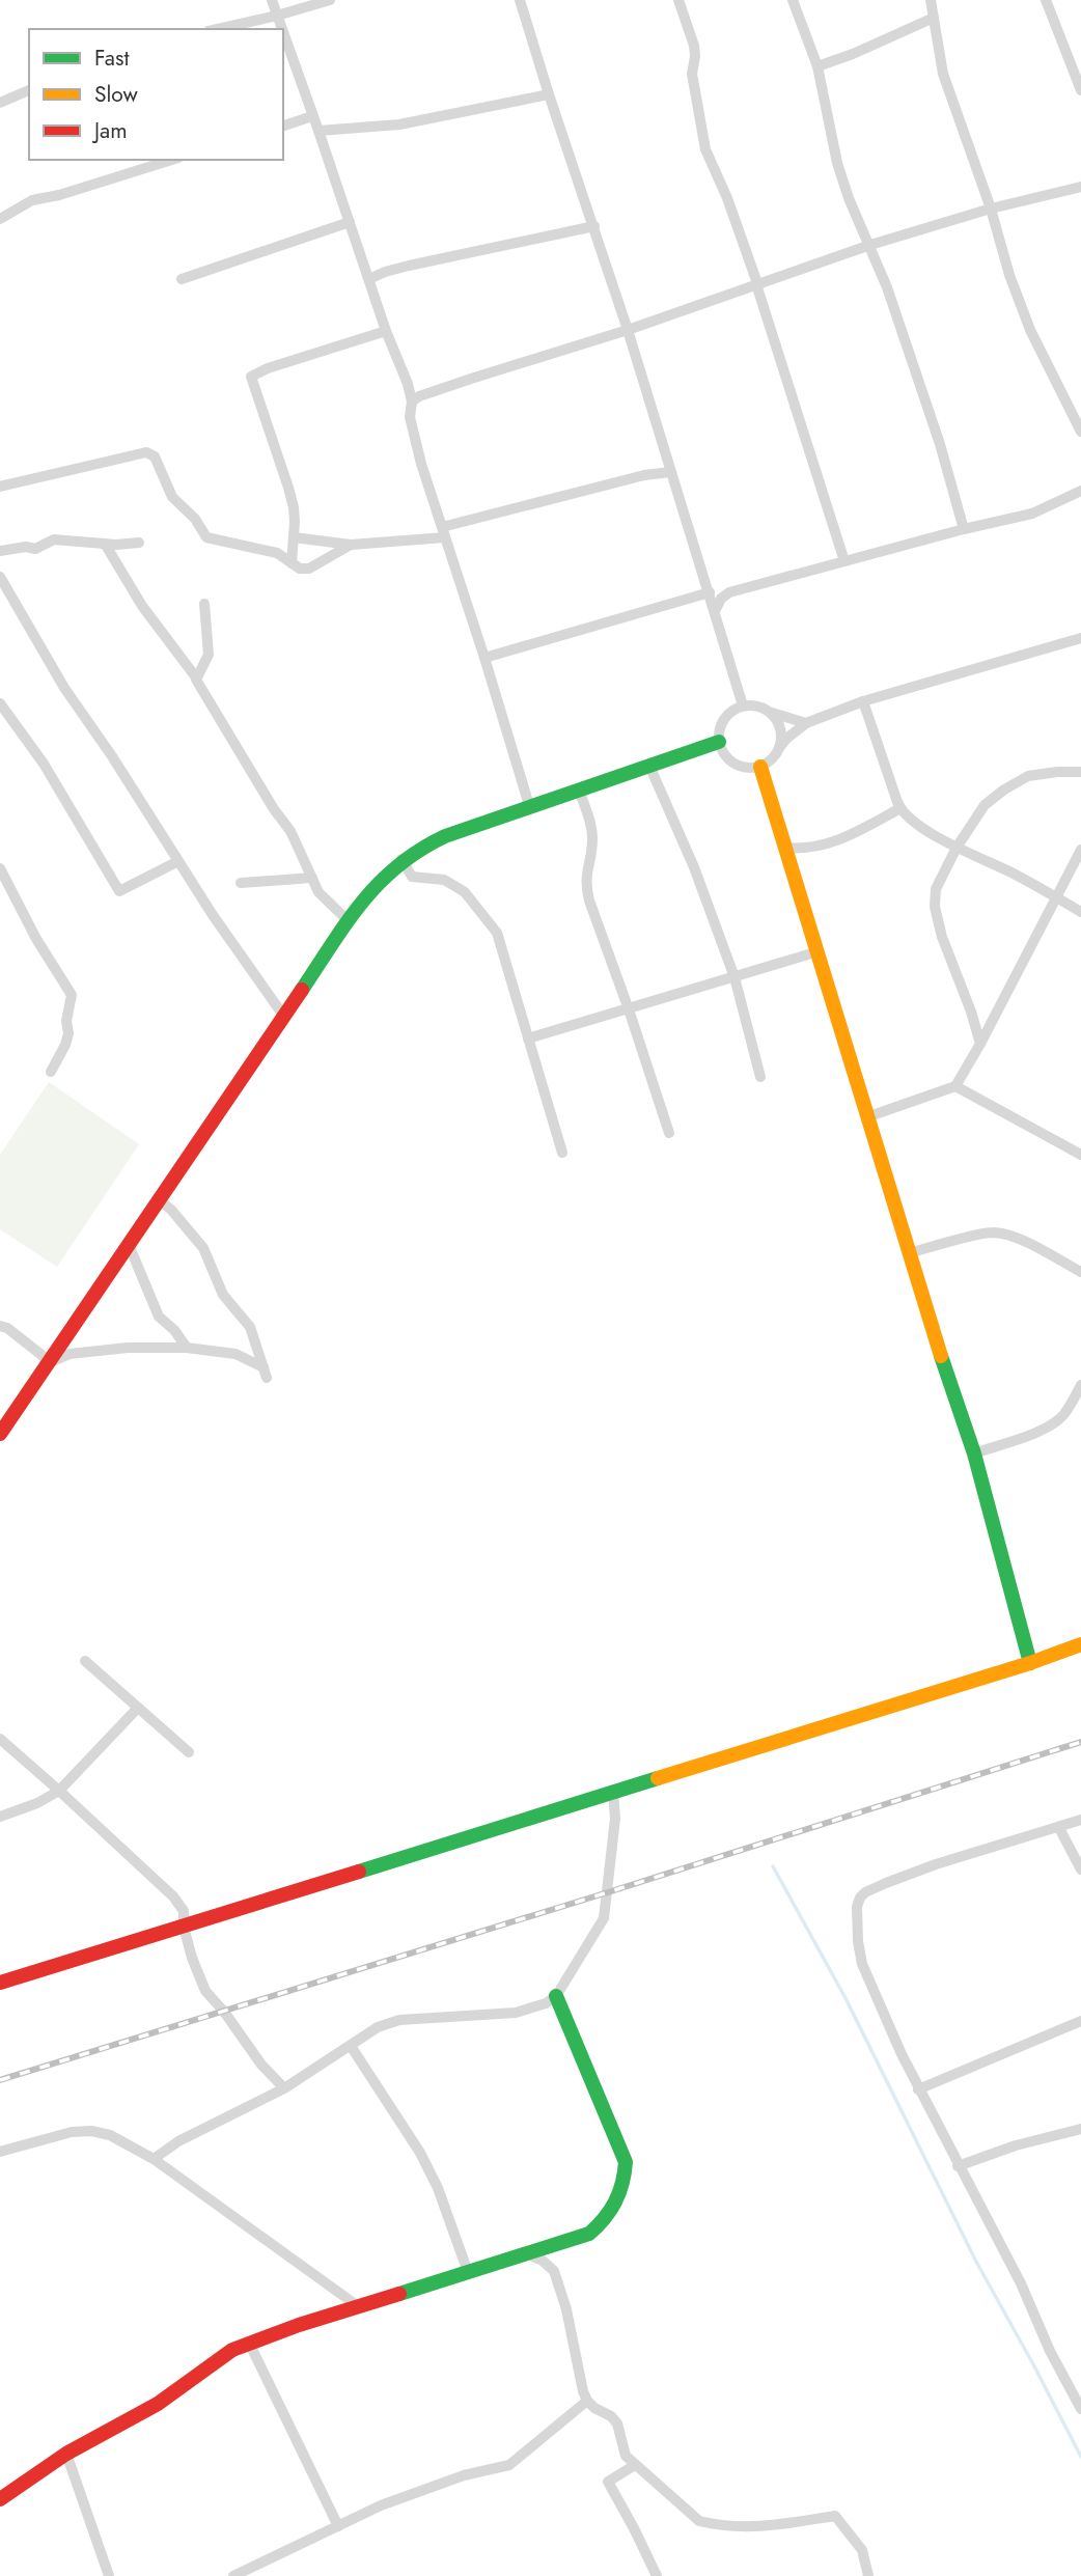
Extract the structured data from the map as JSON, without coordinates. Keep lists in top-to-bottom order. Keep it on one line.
{"legend":["Fast","Slow","Jam"]}
